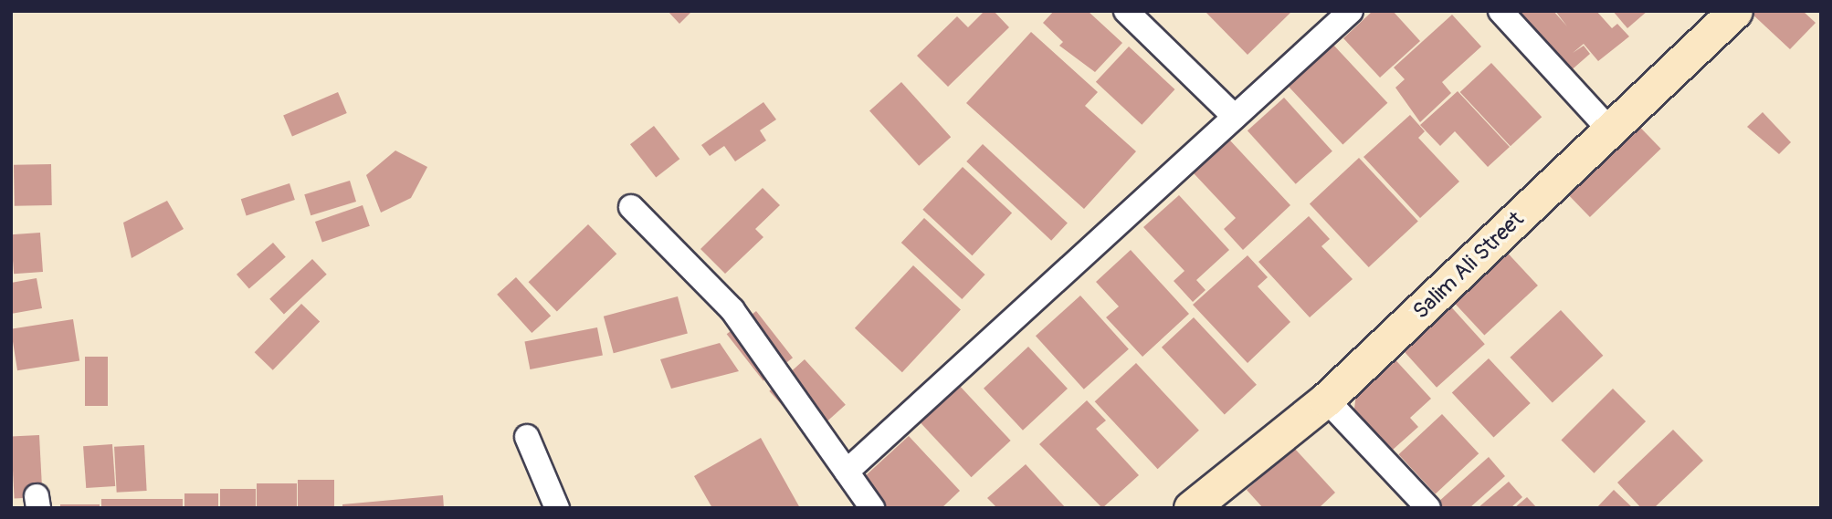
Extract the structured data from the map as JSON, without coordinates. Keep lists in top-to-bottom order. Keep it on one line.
{"streets":{"street":["Salim Ali Street"]}}
